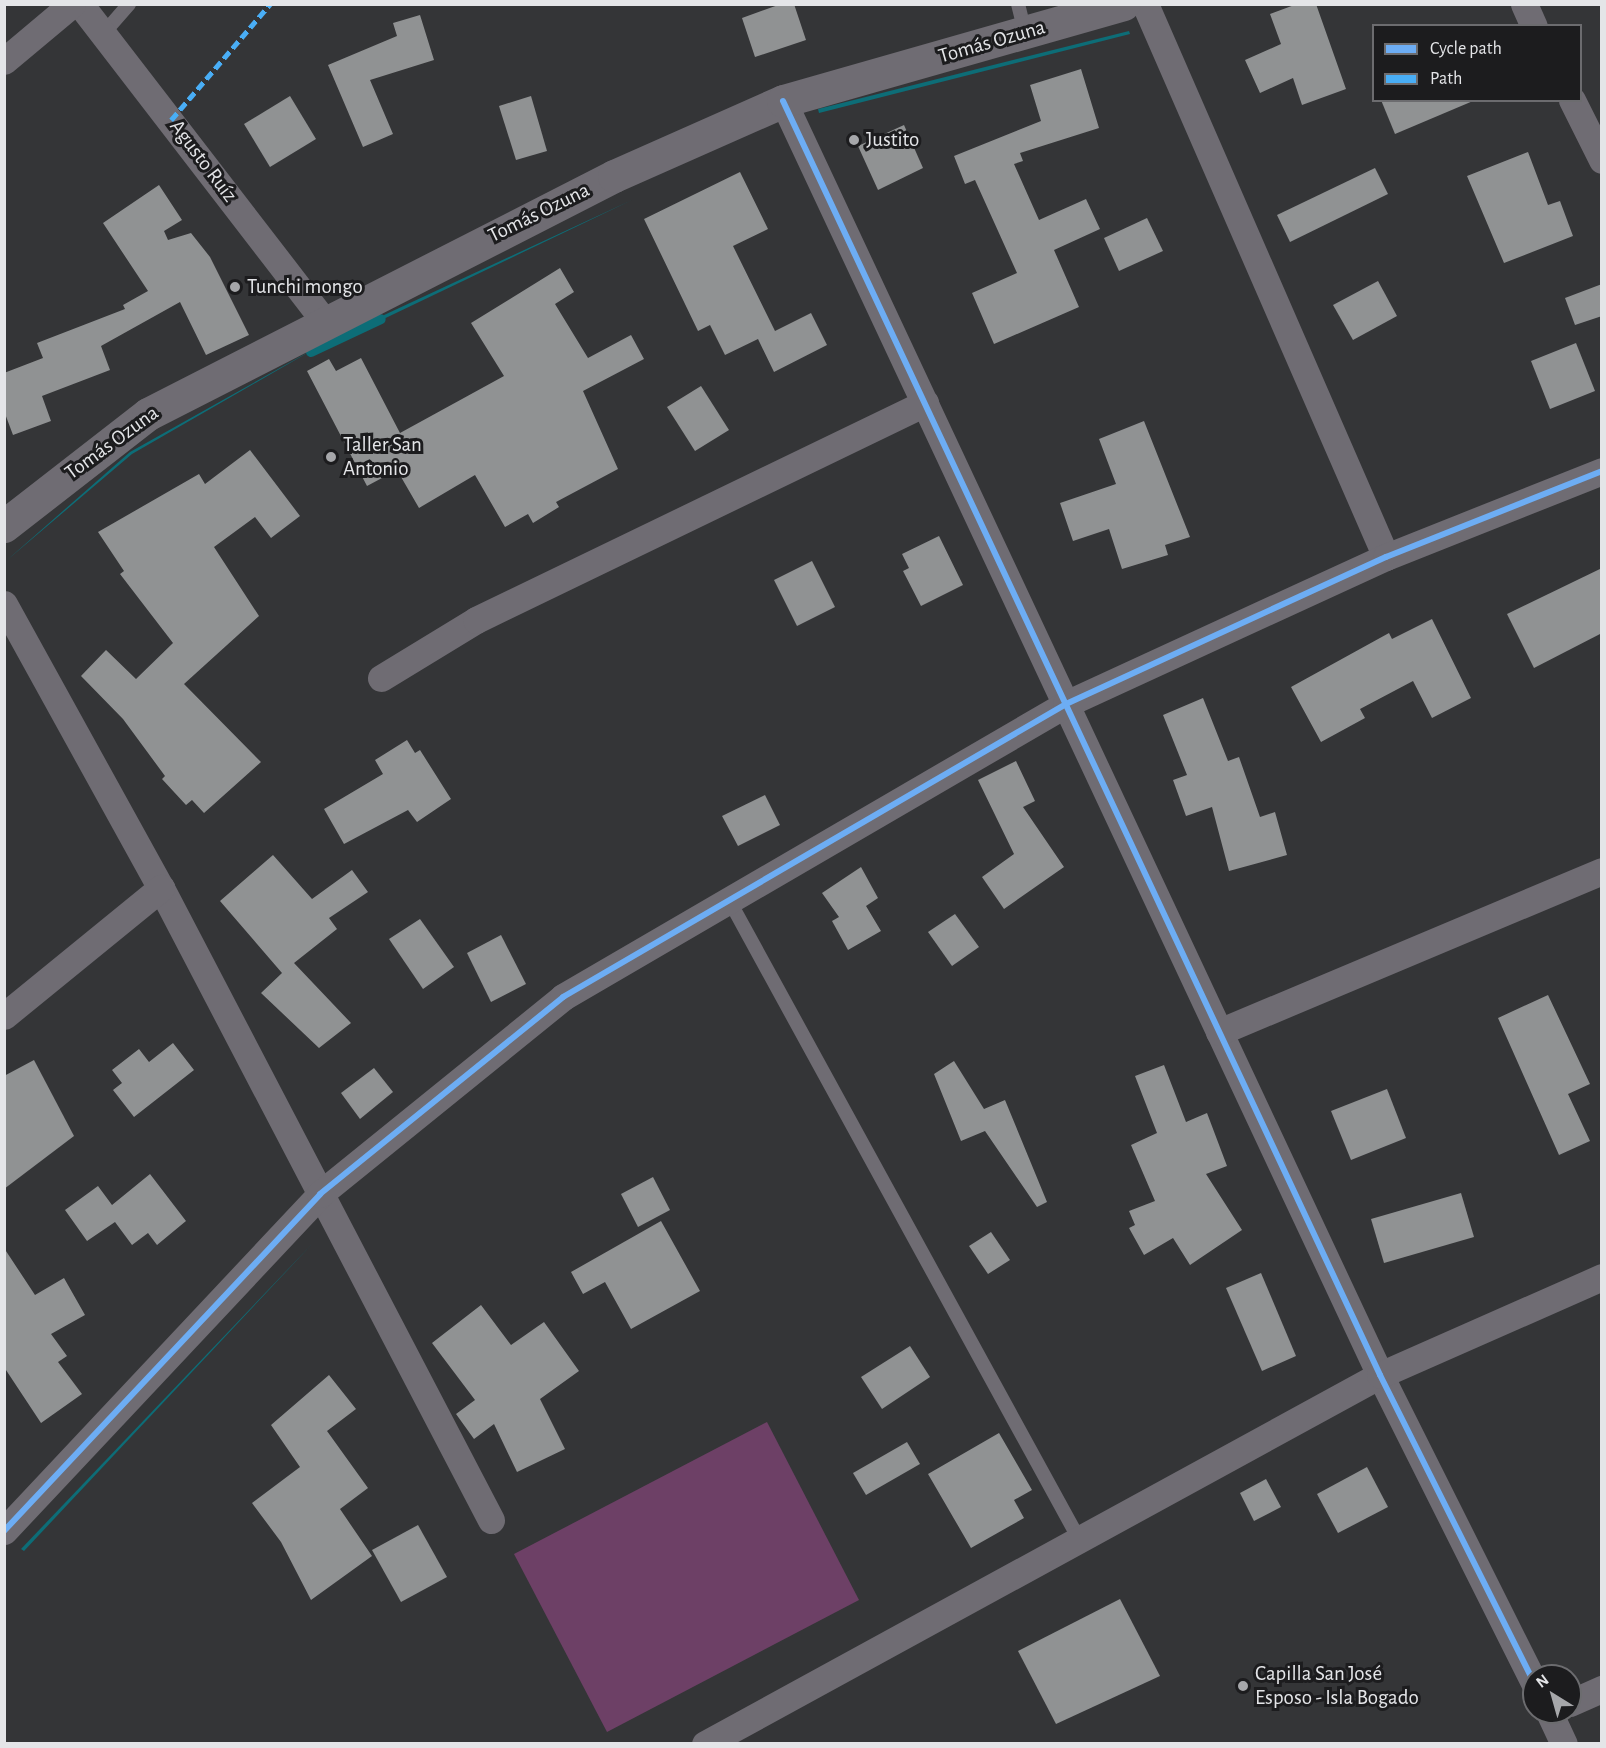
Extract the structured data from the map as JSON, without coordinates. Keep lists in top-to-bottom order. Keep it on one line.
{"streets":{"street":["Tomás Ozuna","Agusto Ruíz"]},"crossings":[["Tomás Ozuna","Agusto Ruíz"]],"places":["Justito","Tunchi mongo","Taller San Antonio","Capilla San José Esposo - Isla Bogado"],"legend":["Cycle path","Path"],"north":"top left"}
